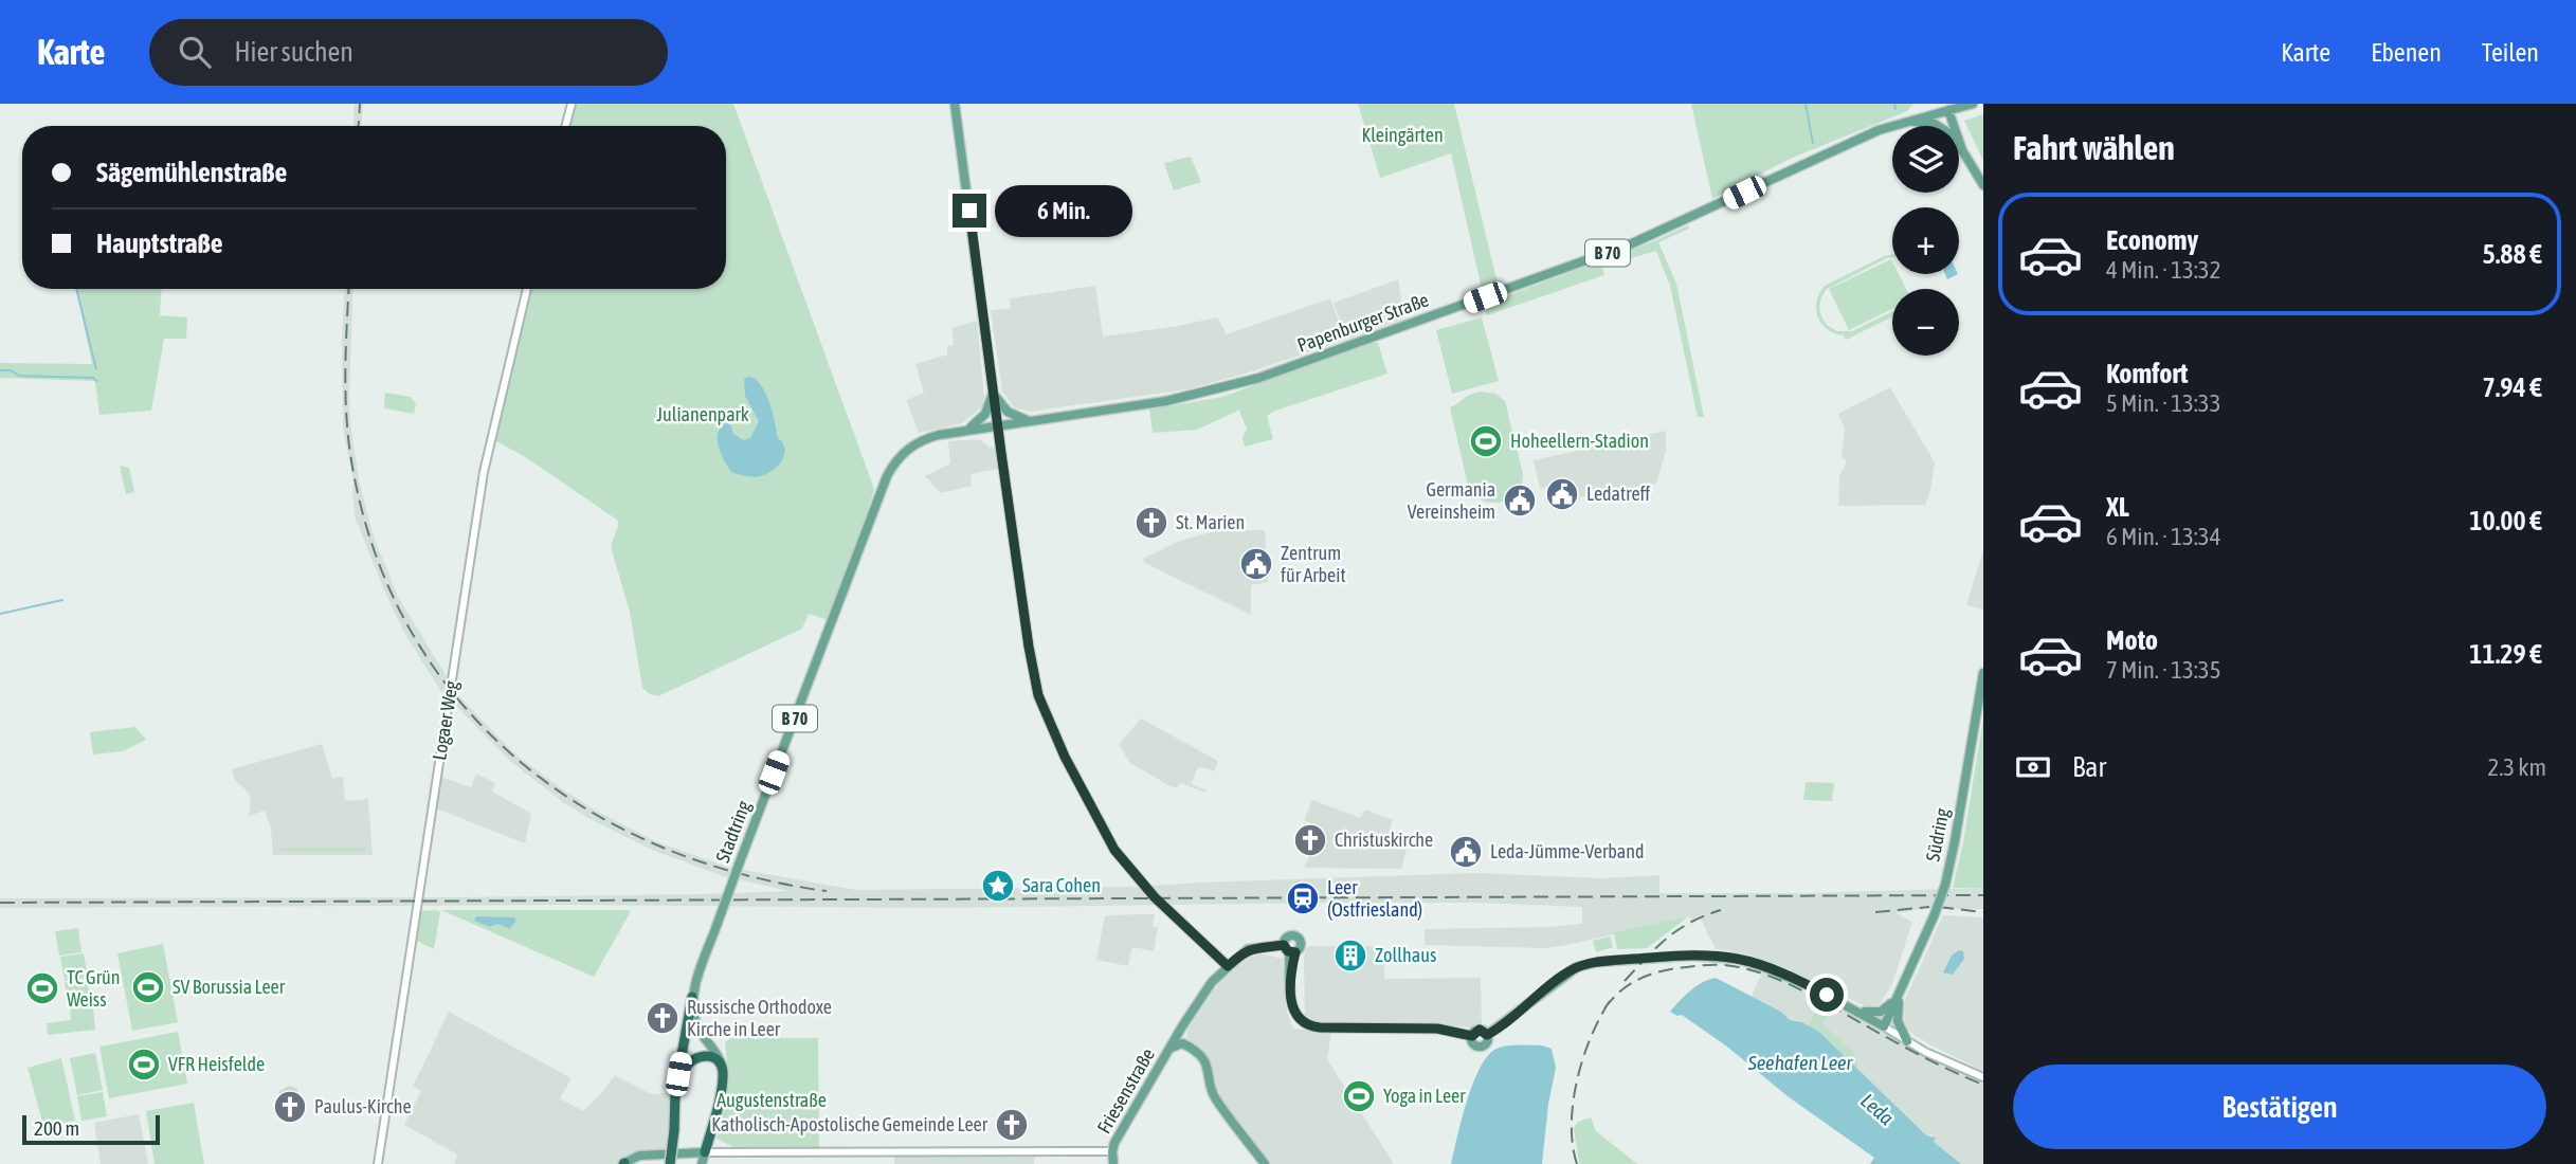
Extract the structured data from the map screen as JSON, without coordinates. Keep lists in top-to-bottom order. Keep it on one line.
{"streets":{"highway":["B 70","Stadtring"],"main road":["Papenburger Straße","Südring","Friesenstraße"],"street":["Logaer Weg"]},"crossings":[["Papenburger Straße","Stadtring"]],"water":["Seehafen Leer","Leda"],"parks":["Kleingärten","Julianenpark","Augustenstraße"],"places":{"sports":["Hoheellern-Stadion","SV Borussia Leer","TC Grün Weiss","VFR Heisfelde","Yoga in Leer"],"public building":["Ledatreff","Germania Vereinsheim","Zentrum für Arbeit","Leda-Jümme-Verband"],"church":["St. Marien","Christuskirche","Russische Orthodoxe Kirche in Leer","Paulus-Kirche","Katholisch-Apostolische Gemeinde Leer"],"place":["Sara Cohen"],"station":["Leer (Ostfriesland)"],"building":["Zollhaus"]},"scale_bar":"200 m","page":{"header":"Karte","search":"Hier suchen","nav":["Karte","Ebenen","Teilen"],"heading":"Fahrt wählen","map_buttons":["+","−"],"banner":["Sägemühlenstraße","Hauptstraße"],"bubble":"6 Min.","list":[{"name":"Economy","note":"4 Min. · 13:32","value":"5.88 €"},{"name":"Komfort","note":"5 Min. · 13:33","value":"7.94 €"},{"name":"XL","note":"6 Min. · 13:34","value":"10.00 €"},{"name":"Moto","note":"7 Min. · 13:35","value":"11.29 €"}],"pay":["Bar","2.3 km"],"buttons":"Bestätigen","scale":"200 m"}}
